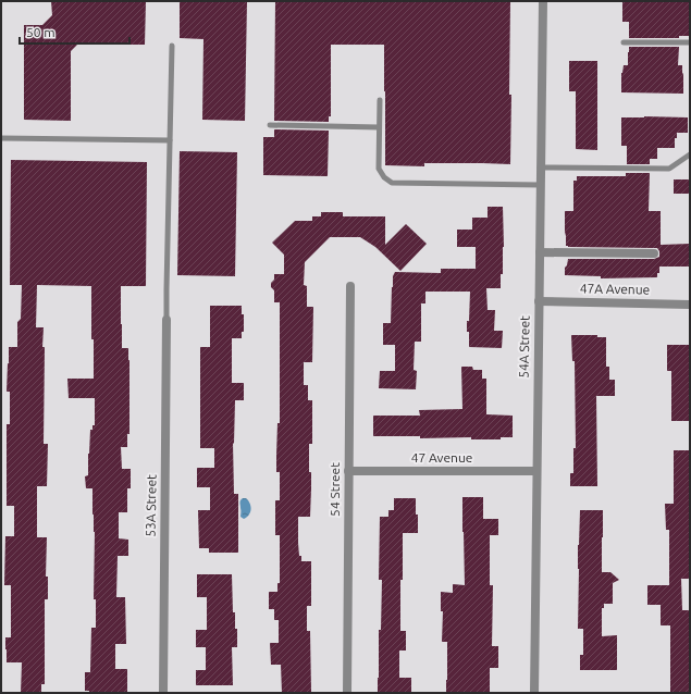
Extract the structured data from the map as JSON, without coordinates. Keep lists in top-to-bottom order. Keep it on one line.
{"streets":{"street":["47A Avenue","54A Street","47 Avenue","54 Street","53A Street"]},"crossings":[["47A Avenue","54A Street"],["54A Street","47 Avenue"],["47 Avenue","54 Street"]],"scale_bar":"50 m"}
